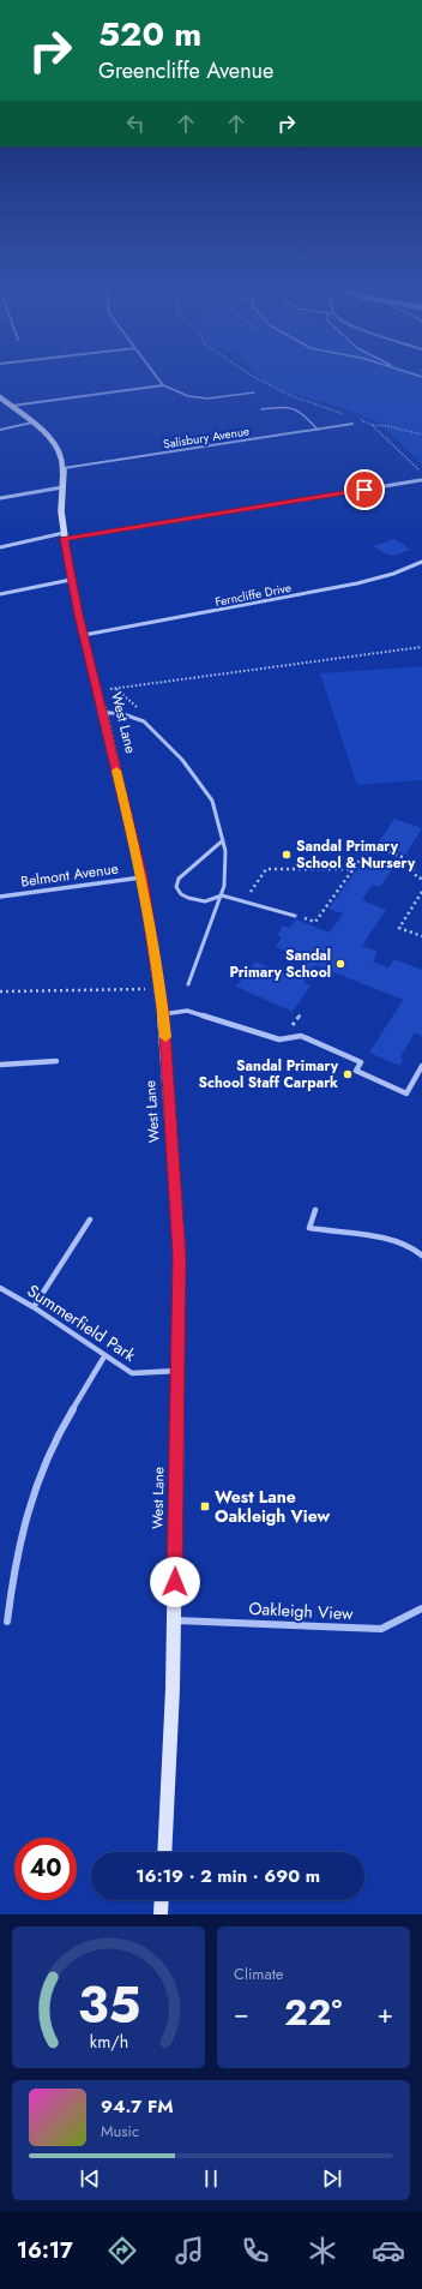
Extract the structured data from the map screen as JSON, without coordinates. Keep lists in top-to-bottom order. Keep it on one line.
{"streets":{"street":["Salisbury Avenue","Ferncliffe Drive","West Lane","Belmont Avenue","Summerfield Park","Oakleigh View"]},"crossings":[["Salisbury Avenue","West Lane"],["Ferncliffe Drive","West Lane"],["West Lane","Belmont Avenue"],["West Lane","Summerfield Park"],["West Lane","Oakleigh View"]],"places":{"other":["Sandal Primary School & Nursery","Sandal Primary School","Sandal Primary School Staff Carpark"],"transit":["West Lane Oakleigh View"]},"page":{"turn":["520 m","Greencliffe Avenue"],"limit":"40","trip":"16:19 · 2 min · 690 m","tile":"Climate","heat":["−","22°","+"],"song":["94.7 FM","Music"],"tabs":"16:17","gauge":["35","km/h"]}}
